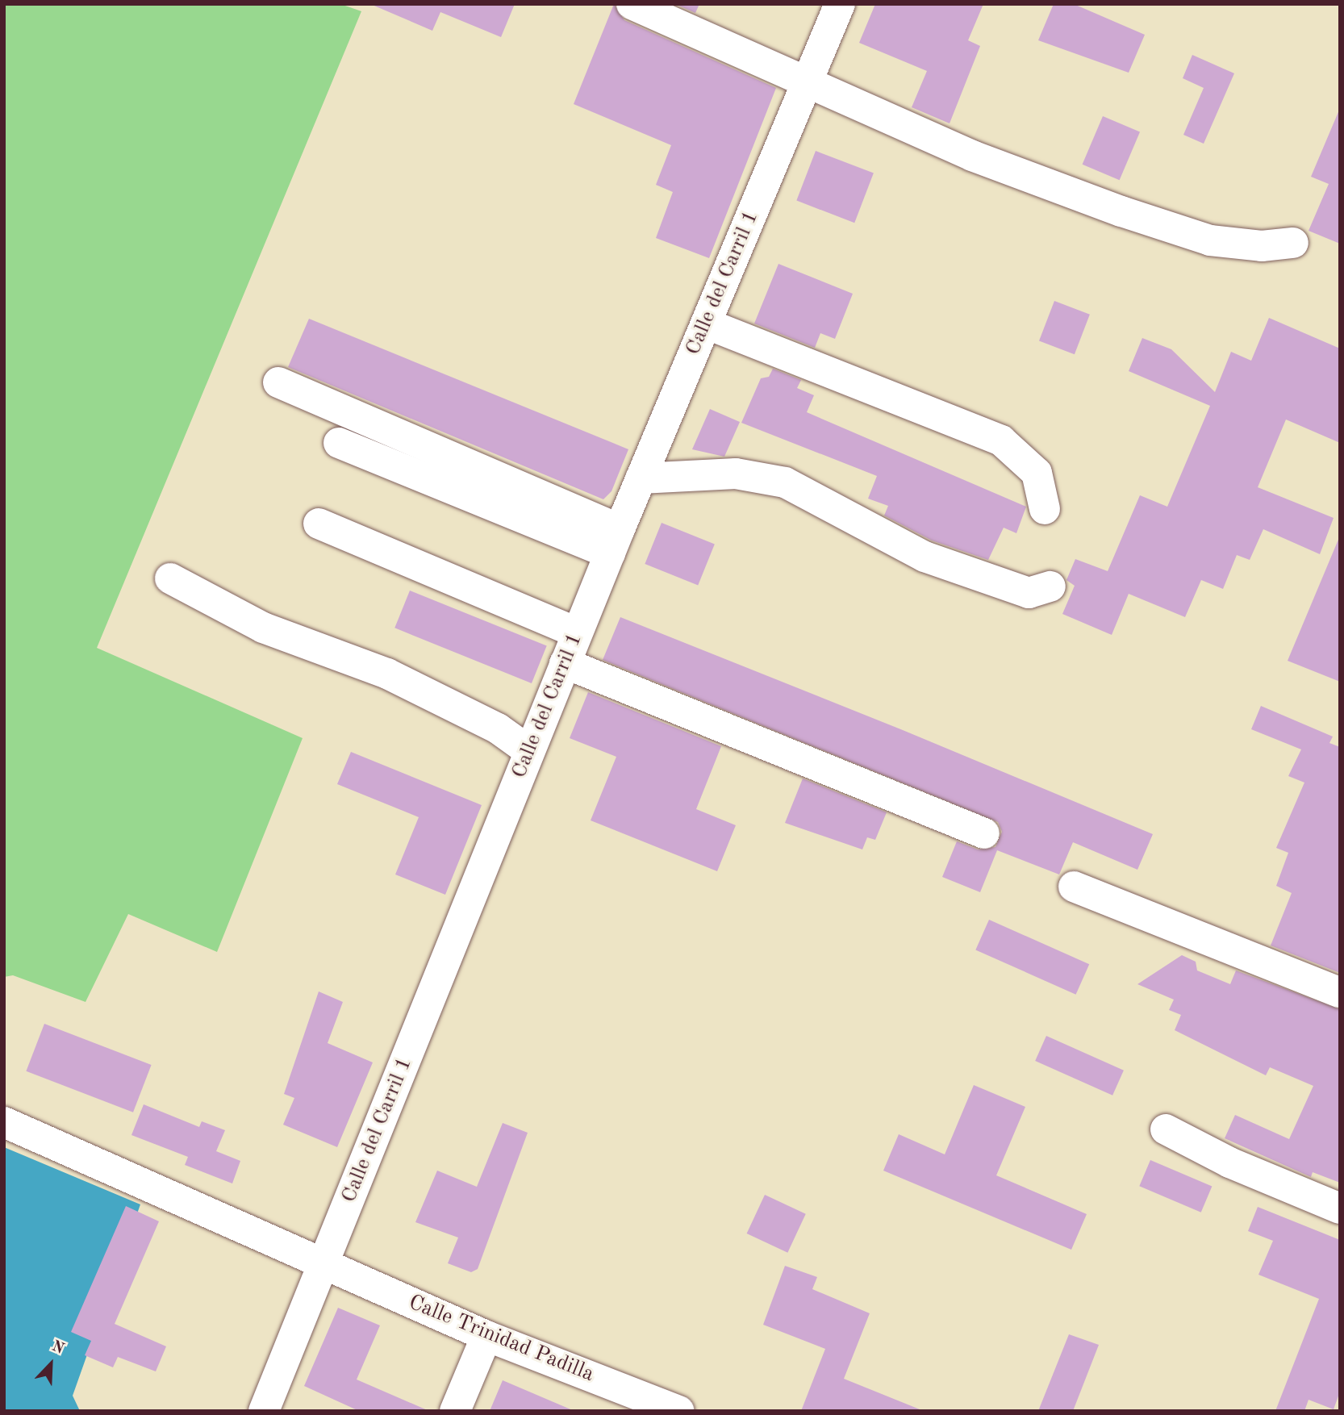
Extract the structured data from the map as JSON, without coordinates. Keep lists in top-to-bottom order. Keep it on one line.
{"streets":{"street":["Calle del Carril 1","Calle Trinidad Padilla"]},"crossings":[["Calle del Carril 1","Calle Trinidad Padilla"]],"north":"top right"}
